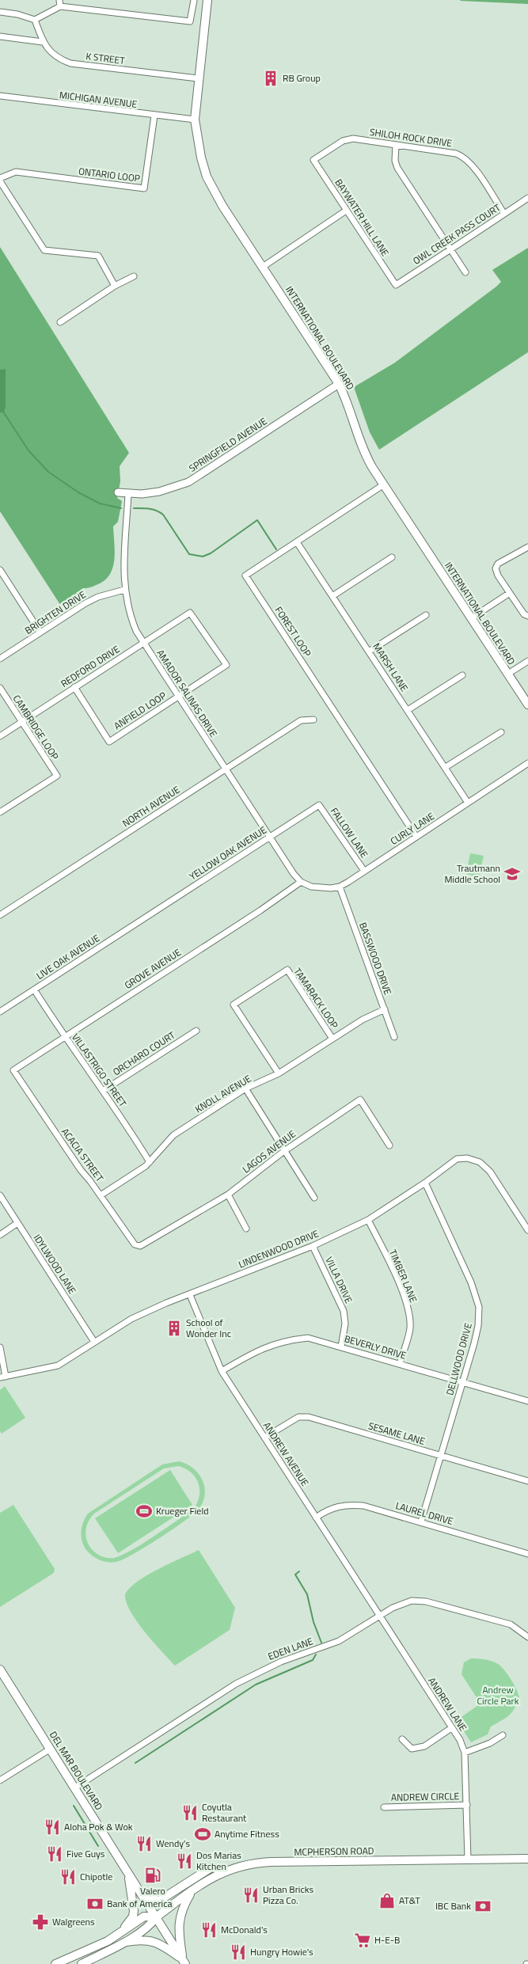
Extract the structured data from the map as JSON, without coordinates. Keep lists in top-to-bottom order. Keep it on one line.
{"streets":{"main road":["INTERNATIONAL BOULEVARD","DEL MAR BOULEVARD","MCPHERSON ROAD"],"street":["K STREET","MICHIGAN AVENUE","SHILOH ROCK DRIVE","ONTARIO LOOP","BAYWATER HILL LANE","OWL CREEK PASS COURT","SPRINGFIELD AVENUE","BRIGHTEN DRIVE","FOREST LOOP","REDFORD DRIVE","MARSH LANE","AMADOR SALINAS DRIVE","ANFIELD LOOP","CAMBRIDGE LOOP","NORTH AVENUE","CURLY LANE","FALLOW LANE","YELLOW OAK AVENUE","LIVE OAK AVENUE","BASSWOOD DRIVE","GROVE AVENUE","TAMARACK LOOP","ORCHARD COURT","VILLASTRIGO STREET","KNOLL AVENUE","LAGOS AVENUE","ACACIA STREET","LINDENWOOD DRIVE","IDYLWOOD LANE","TIMBER LANE","VILLA DRIVE","BEVERLY DRIVE","DELLWOOD DRIVE","SESAME LANE","ANDREW AVENUE","LAUREL DRIVE","EDEN LANE","ANDREW LANE","ANDREW CIRCLE"]},"crossings":[["K STREET","INTERNATIONAL BOULEVARD"],["MICHIGAN AVENUE","ONTARIO LOOP"],["MICHIGAN AVENUE","INTERNATIONAL BOULEVARD"],["SHILOH ROCK DRIVE","BAYWATER HILL LANE"],["SHILOH ROCK DRIVE","OWL CREEK PASS COURT"],["BAYWATER HILL LANE","OWL CREEK PASS COURT"],["INTERNATIONAL BOULEVARD","SPRINGFIELD AVENUE"],["INTERNATIONAL BOULEVARD","FOREST LOOP"],["SPRINGFIELD AVENUE","AMADOR SALINAS DRIVE"],["BRIGHTEN DRIVE","AMADOR SALINAS DRIVE"],["FOREST LOOP","MARSH LANE"],["FOREST LOOP","CURLY LANE"],["REDFORD DRIVE","AMADOR SALINAS DRIVE"],["REDFORD DRIVE","ANFIELD LOOP"],["REDFORD DRIVE","CAMBRIDGE LOOP"],["MARSH LANE","CURLY LANE"],["AMADOR SALINAS DRIVE","ANFIELD LOOP"],["AMADOR SALINAS DRIVE","NORTH AVENUE"],["AMADOR SALINAS DRIVE","CURLY LANE"],["AMADOR SALINAS DRIVE","YELLOW OAK AVENUE"],["AMADOR SALINAS DRIVE","GROVE AVENUE"],["CURLY LANE","FALLOW LANE"],["CURLY LANE","BASSWOOD DRIVE"],["CURLY LANE","GROVE AVENUE"],["FALLOW LANE","YELLOW OAK AVENUE"],["YELLOW OAK AVENUE","LIVE OAK AVENUE"],["LIVE OAK AVENUE","VILLASTRIGO STREET"],["BASSWOOD DRIVE","KNOLL AVENUE"],["GROVE AVENUE","VILLASTRIGO STREET"],["GROVE AVENUE","ACACIA STREET"],["TAMARACK LOOP","KNOLL AVENUE"],["ORCHARD COURT","VILLASTRIGO STREET"],["VILLASTRIGO STREET","KNOLL AVENUE"],["KNOLL AVENUE","ACACIA STREET"],["LAGOS AVENUE","ACACIA STREET"],["LINDENWOOD DRIVE","IDYLWOOD LANE"],["LINDENWOOD DRIVE","TIMBER LANE"],["LINDENWOOD DRIVE","VILLA DRIVE"],["LINDENWOOD DRIVE","DELLWOOD DRIVE"],["LINDENWOOD DRIVE","ANDREW AVENUE"],["TIMBER LANE","BEVERLY DRIVE"],["VILLA DRIVE","BEVERLY DRIVE"],["BEVERLY DRIVE","DELLWOOD DRIVE"],["BEVERLY DRIVE","ANDREW AVENUE"],["DELLWOOD DRIVE","SESAME LANE"],["DELLWOOD DRIVE","LAUREL DRIVE"],["SESAME LANE","ANDREW AVENUE"],["ANDREW AVENUE","LAUREL DRIVE"],["ANDREW AVENUE","EDEN LANE"],["ANDREW AVENUE","ANDREW LANE"],["EDEN LANE","ANDREW LANE"],["EDEN LANE","DEL MAR BOULEVARD"],["ANDREW LANE","ANDREW CIRCLE"],["ANDREW LANE","MCPHERSON ROAD"],["DEL MAR BOULEVARD","MCPHERSON ROAD"]],"parks":["Andrew Circle Park"],"places":{"building":["RB Group","School of Wonder Inc"],"school or university":["Trautmann Middle School"],"sports":["Krueger Field","Anytime Fitness"],"restaurant":["Coyutla Restaurant","Aloha Pok & Wok","Wendy's","Five Guys","Dos Marias Kitchen","Chipotle","Urban Bricks Pizza Co.","McDonald's","Hungry Howie's"],"fuel station":["Valero"],"shop":["AT&T"],"bank":["Bank of America","IBC Bank"],"pharmacy":["Walgreens"],"supermarket":["H-E-B"]}}
